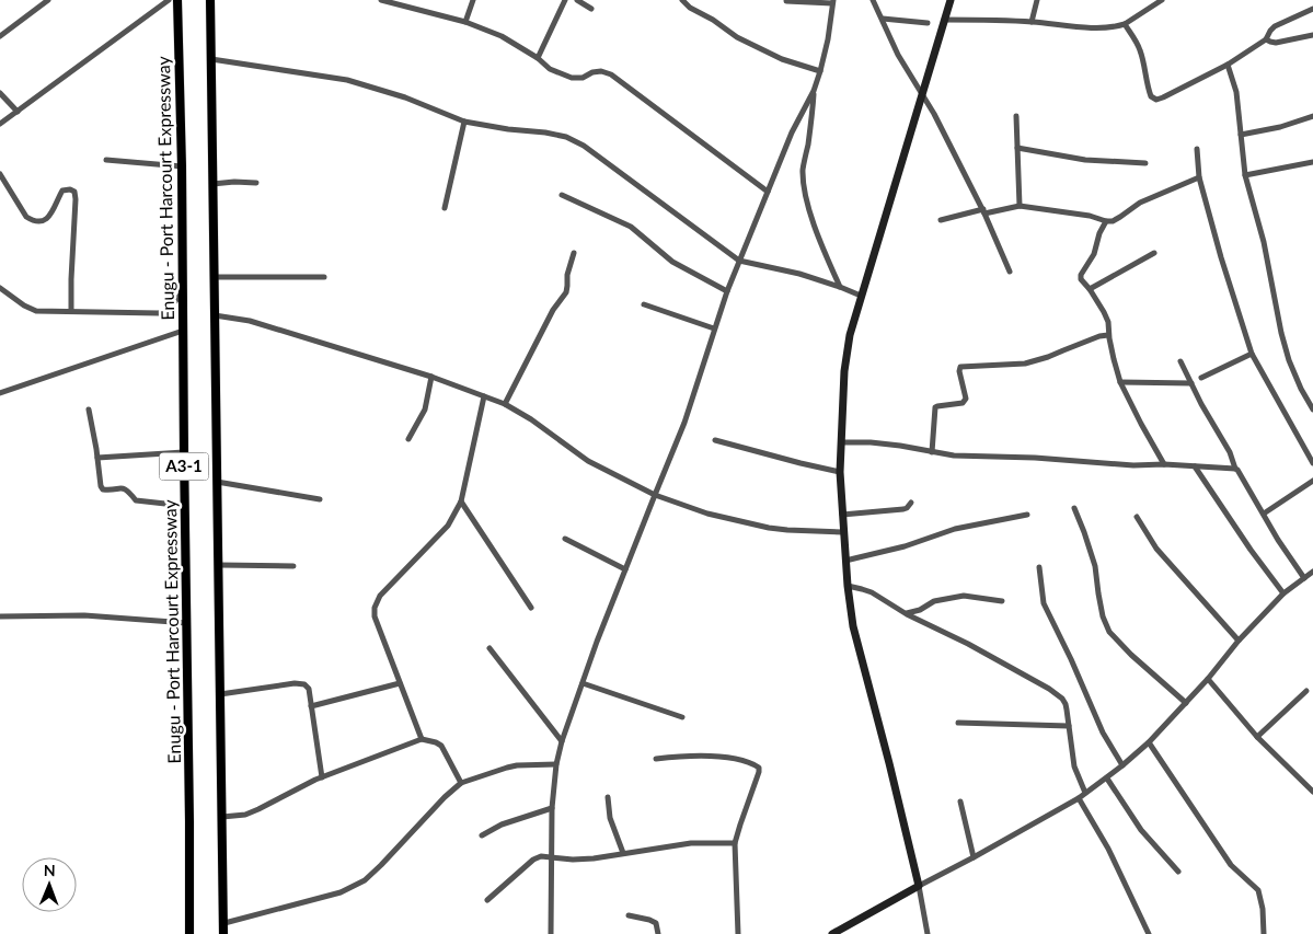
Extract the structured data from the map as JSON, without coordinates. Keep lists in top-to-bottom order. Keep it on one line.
{"streets":{"highway":["Enugu - Port Harcourt Expressway","A3-1"]},"north":"top"}
